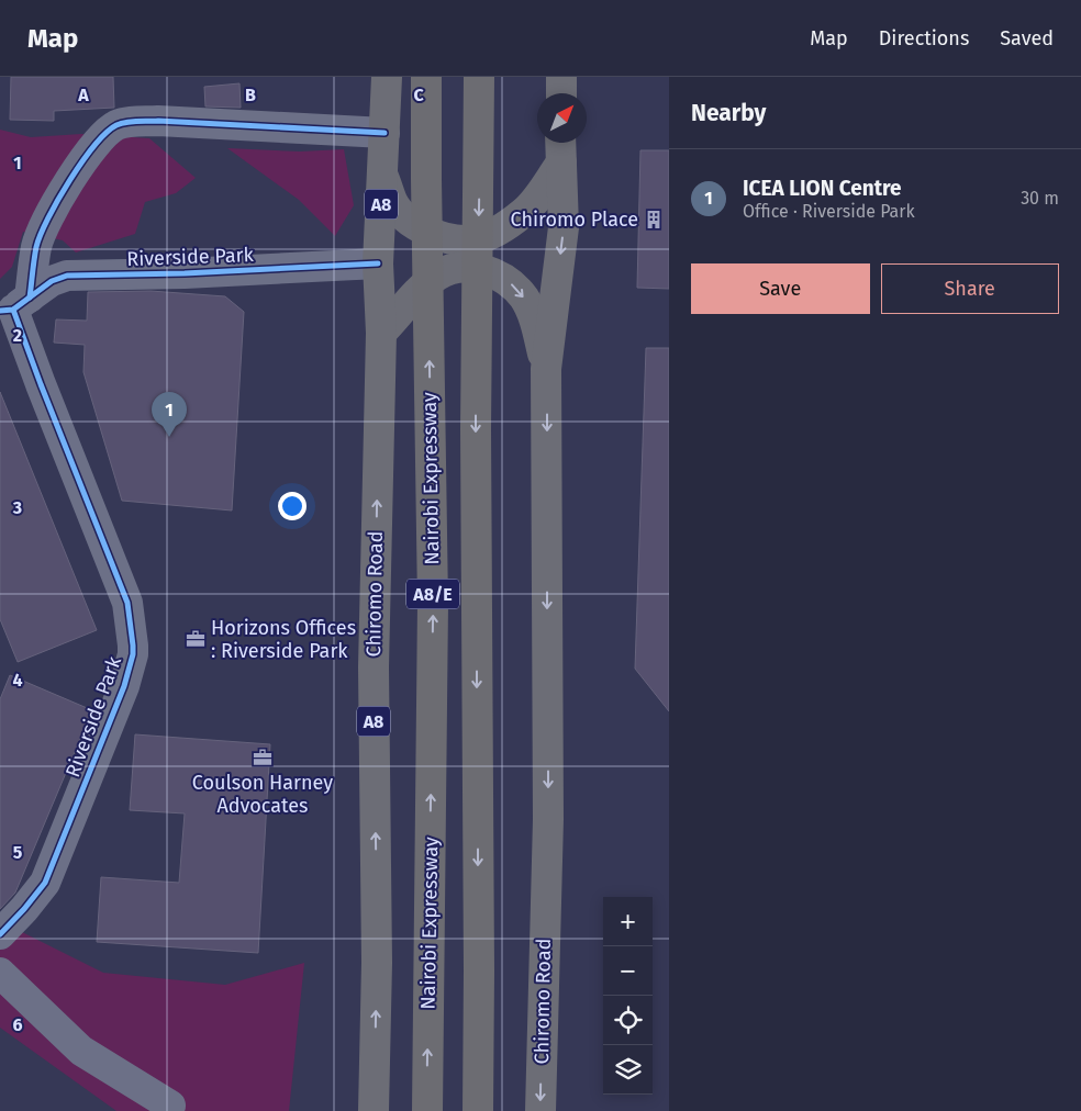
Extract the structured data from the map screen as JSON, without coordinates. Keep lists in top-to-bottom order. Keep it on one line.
{"streets":{"highway":["A8","Nairobi Expressway","Chiromo Road","A8/E"],"street":["Riverside Park"]},"crossings":[["Riverside Park","Chiromo Road"]],"places":{"building":["Chiromo Place"],"office":["Horizons Offices : Riverside Park","Coulson Harney Advocates"]},"north":"top right","page":{"header":"Map","nav":["Map","Directions","Saved"],"heading":"Nearby","list":[{"mark":"1","name":"ICEA LION Centre","note":"Office · Riverside Park","value":"30 m"}],"buttons":["Save","Share"],"pins":"1","map_buttons":["+","−"]},"grid":{"columns":["A","B","C"],"rows":["1","2","3","4","5","6"]}}
